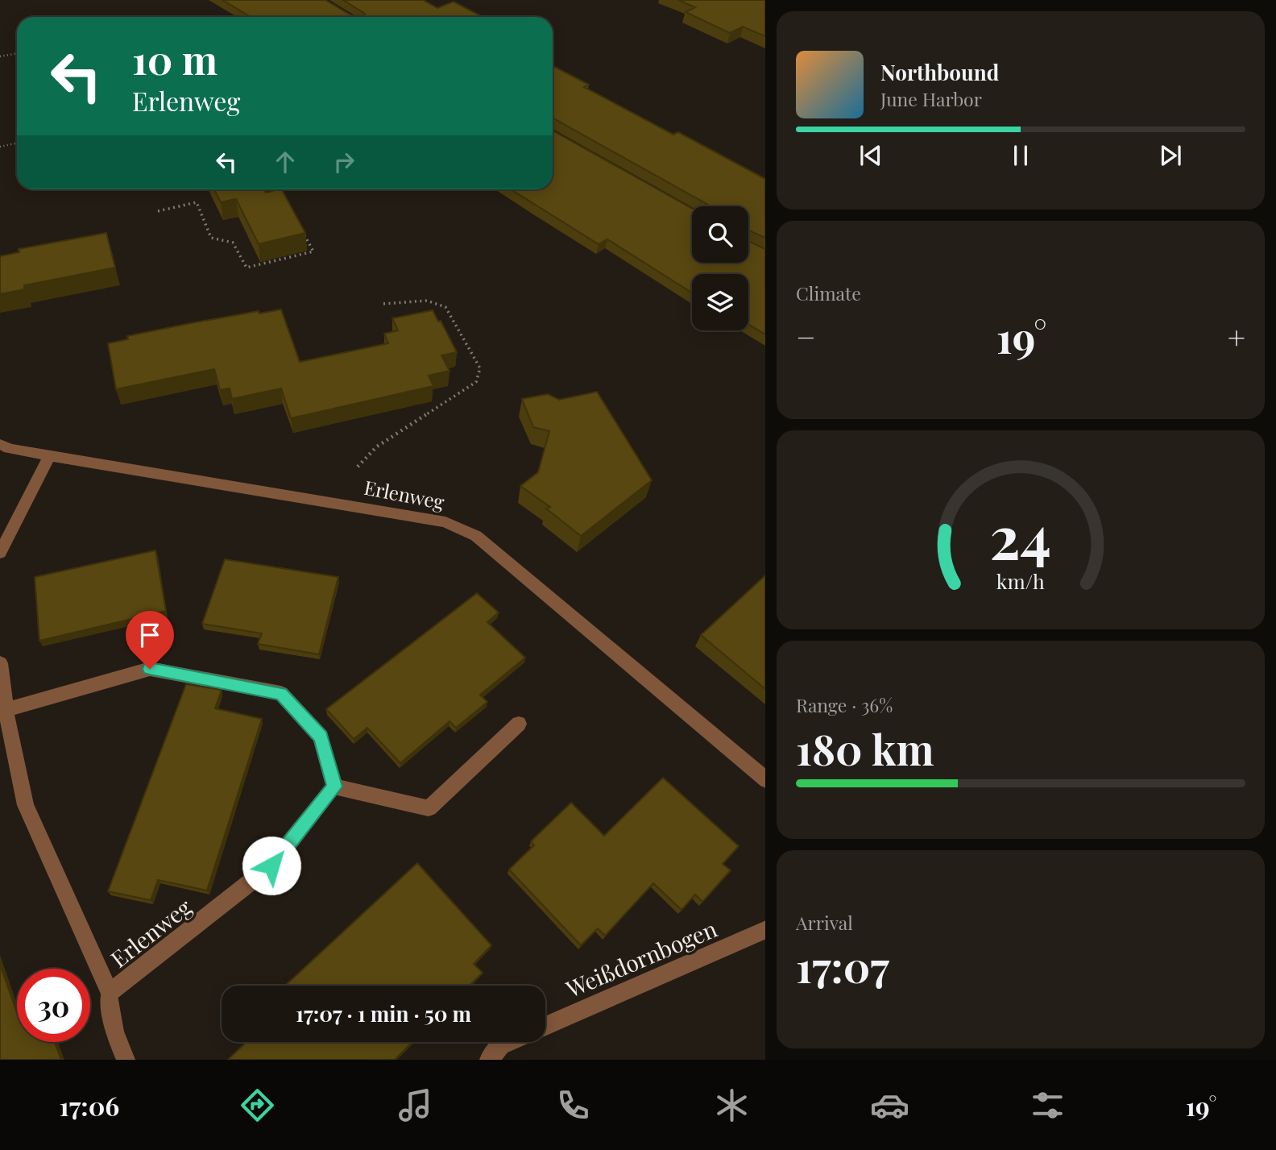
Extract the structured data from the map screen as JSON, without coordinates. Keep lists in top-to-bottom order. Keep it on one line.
{"streets":{"street":["Erlenweg","Weißdornbogen"]},"page":{"turn":["10 m","Erlenweg"],"song":["Northbound","June Harbor"],"tile":["Climate",["Range · 36%","180 km"],["Arrival","17:07"]],"heat":["−","19°","+"],"limit":"30","trip":"17:07 · 1 min · 50 m","tabs":["17:06","19°"],"gauge":["24","km/h"]}}
